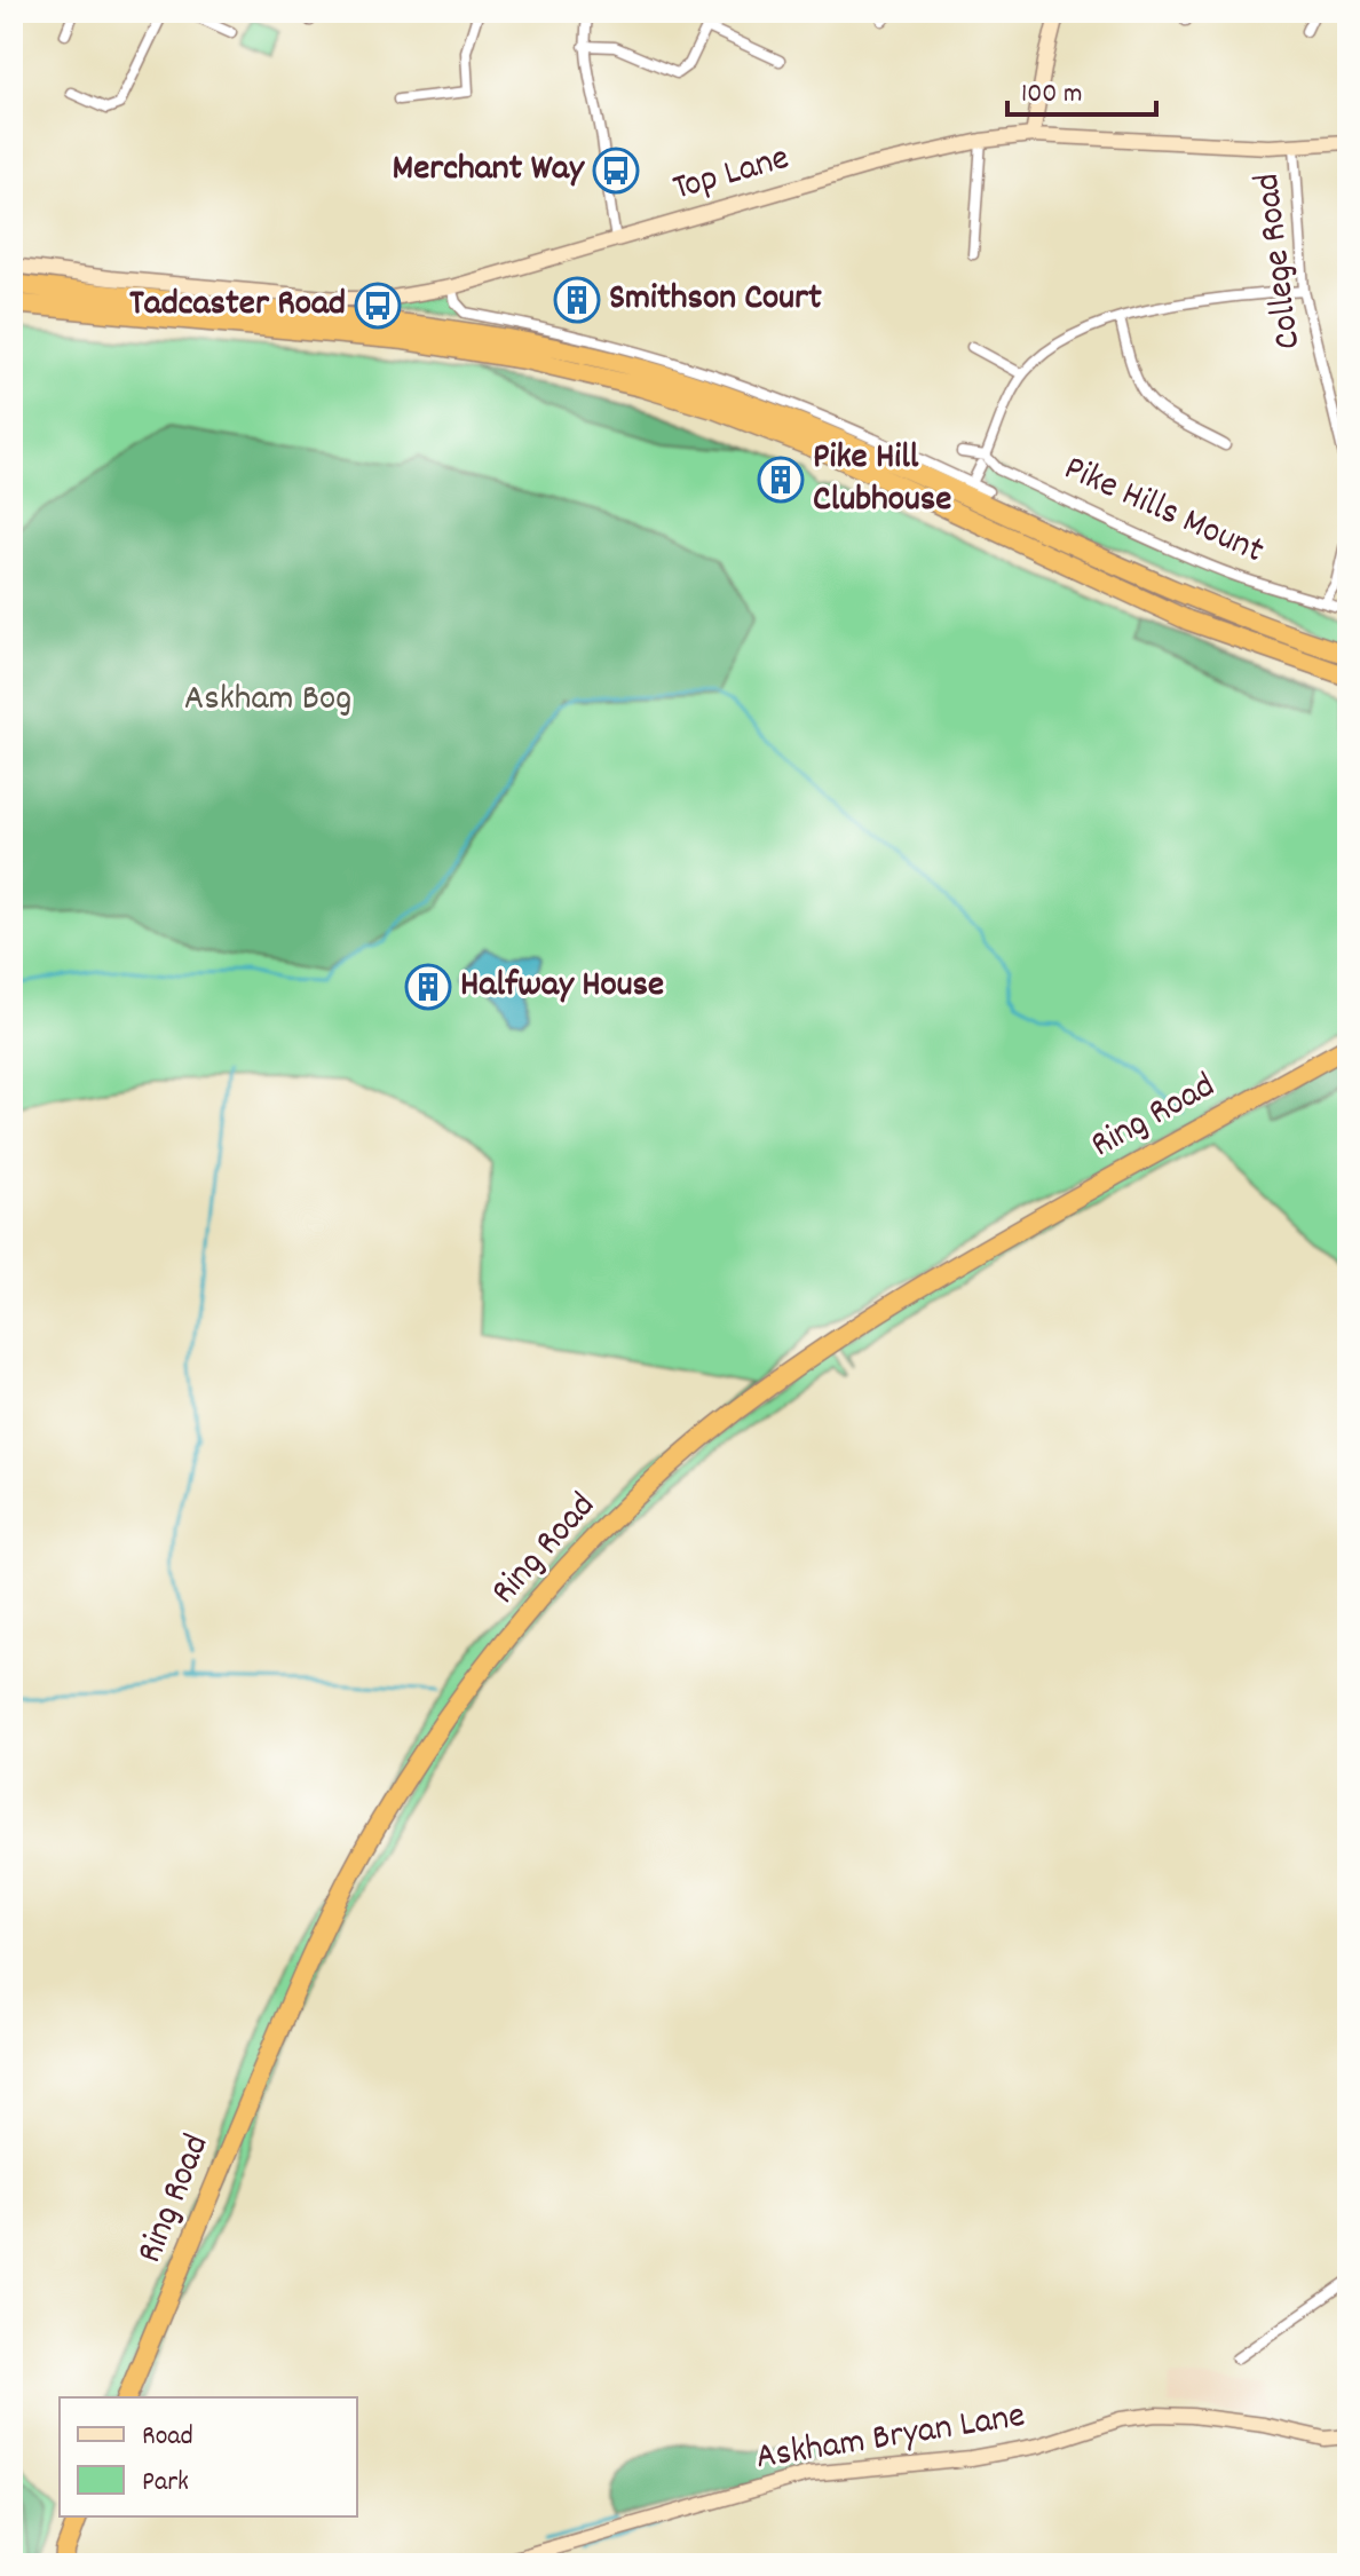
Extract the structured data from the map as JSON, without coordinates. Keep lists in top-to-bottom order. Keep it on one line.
{"streets":{"highway":["Ring Road"],"street":["Top Lane","College Road","Pike Hills Mount","Askham Bryan Lane"]},"crossings":[["Top Lane","College Road"]],"parks":["Askham Bog"],"places":{"bus stop":["Merchant Way","Tadcaster Road"],"building":["Smithson Court","Pike Hill Clubhouse","Halfway House"]},"legend":["Road","Park"],"scale_bar":"100 m"}
